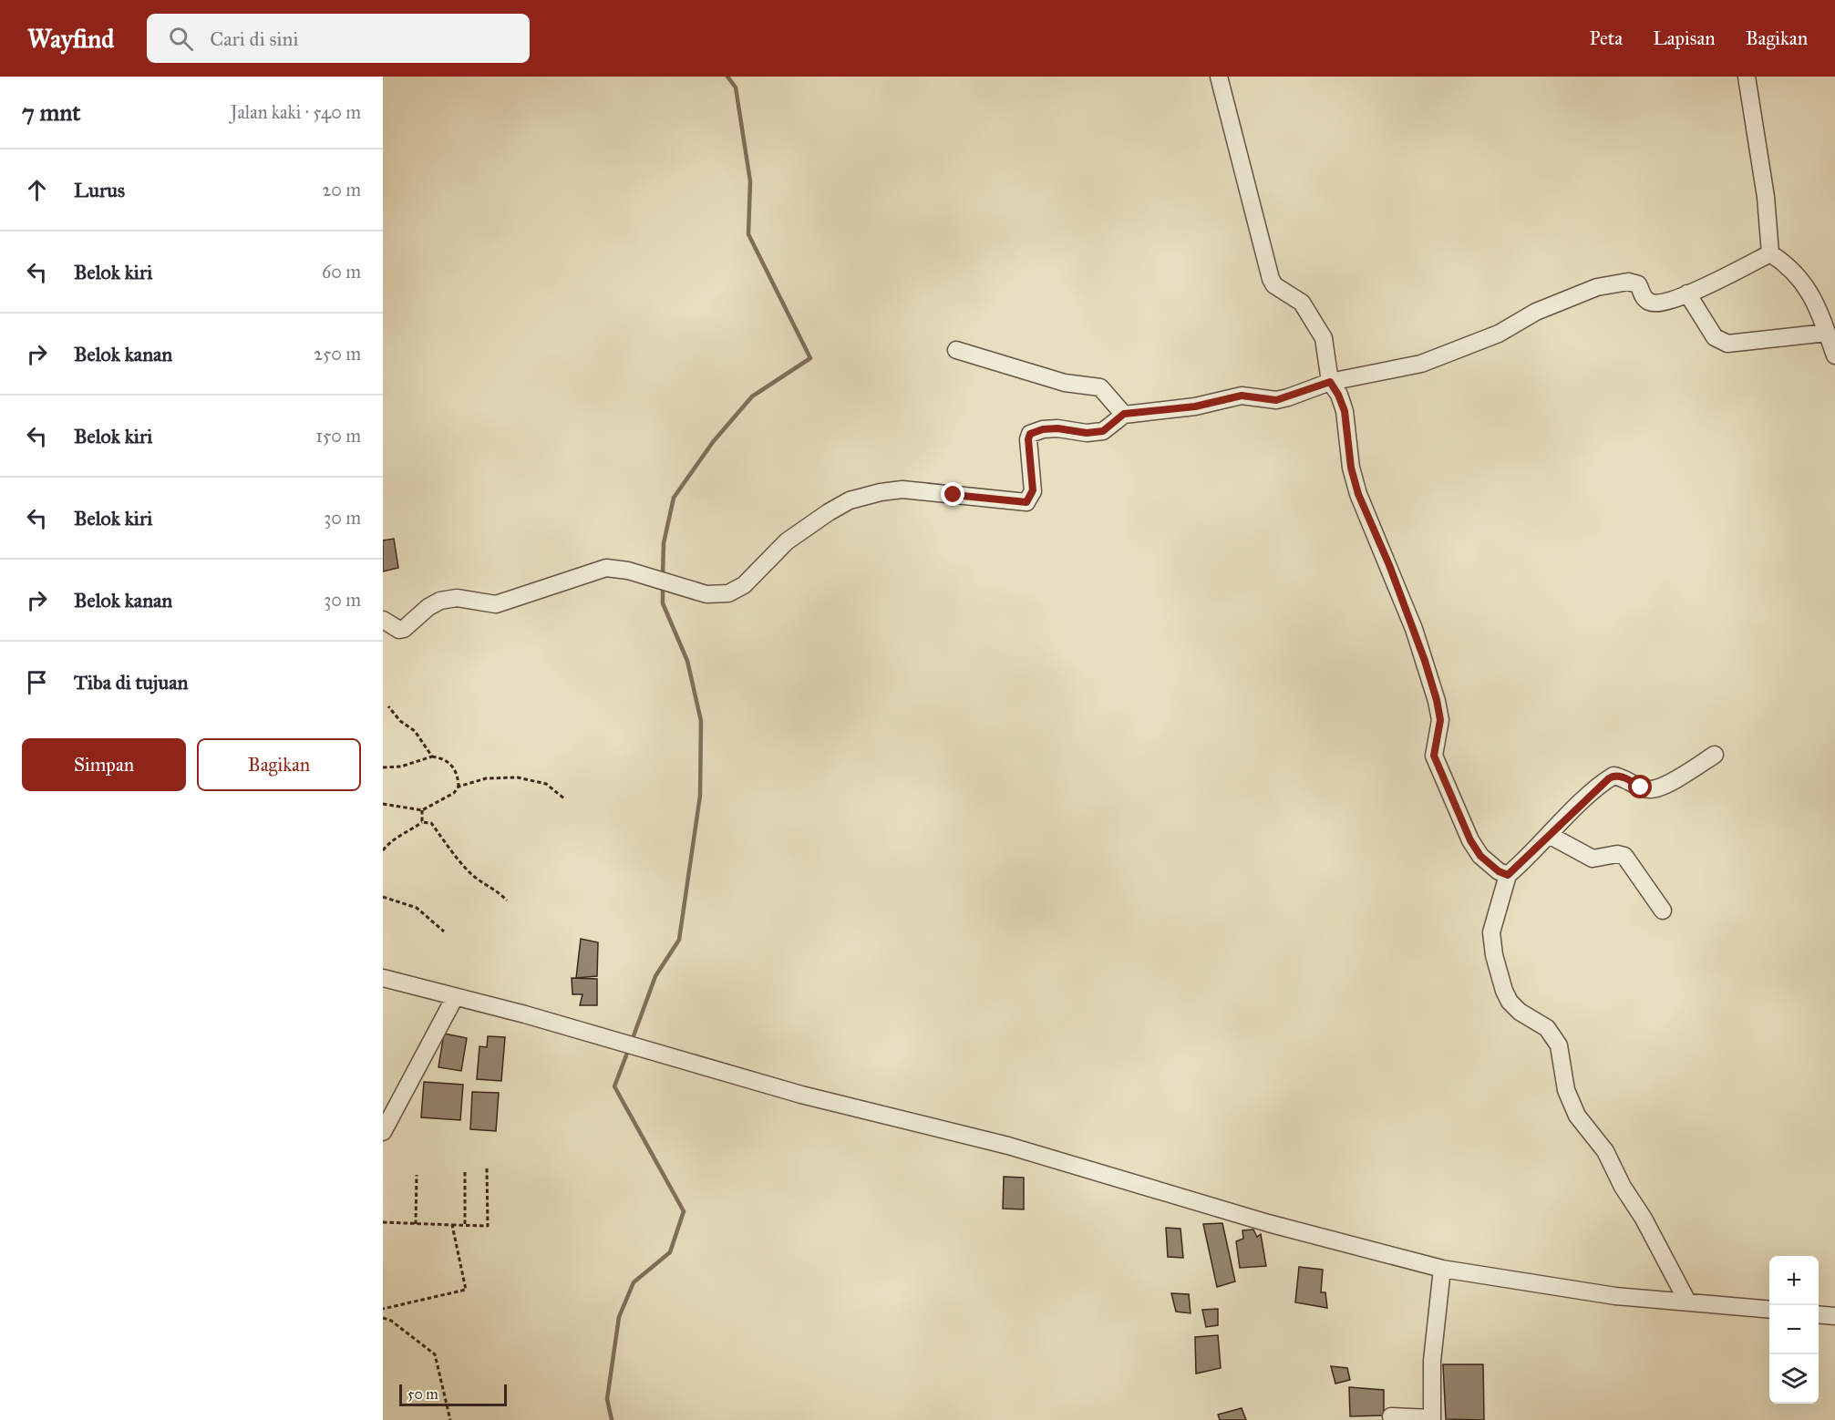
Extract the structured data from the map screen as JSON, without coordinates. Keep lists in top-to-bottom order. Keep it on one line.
{"scale_bar":"50 m","page":{"header":"Wayfind","search":"Cari di sini","nav":["Peta","Lapisan","Bagikan"],"heading":["7 mnt","Jalan kaki · 540 m"],"list":[["Lurus","20 m"],["Belok kiri","60 m"],["Belok kanan","250 m"],["Belok kiri","150 m"],["Belok kiri","30 m"],["Belok kanan","30 m"],"Tiba di tujuan"],"buttons":["Simpan","Bagikan"],"map_buttons":["+","−"],"scale":"50 m"}}
